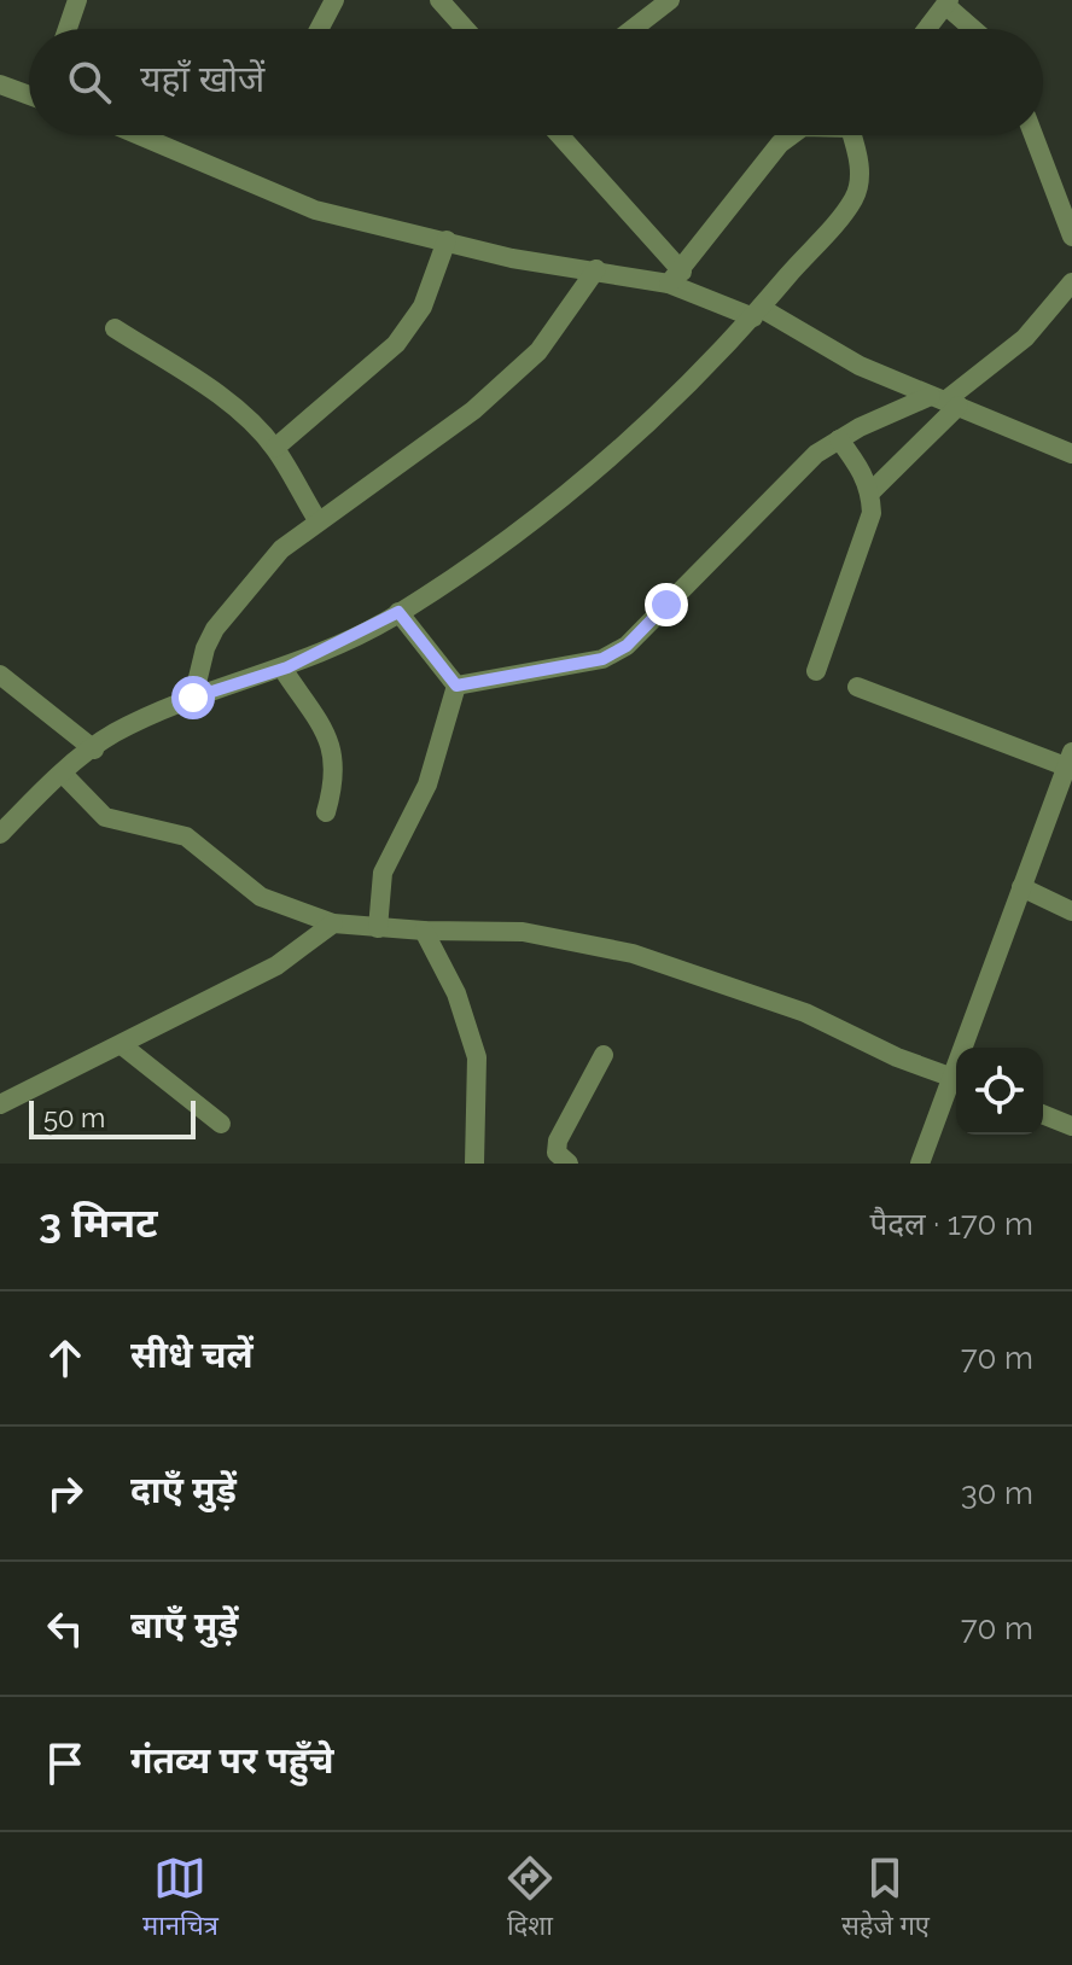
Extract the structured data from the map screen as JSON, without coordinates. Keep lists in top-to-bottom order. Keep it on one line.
{"scale_bar":"50 m","page":{"search":"यहाँ खोजें","scale":"50 m","heading":["3 मिनट","पैदल · 170 m"],"list":[["सीधे चलें","70 m"],["दाएँ मुड़ें","30 m"],["बाएँ मुड़ें","70 m"],"गंतव्य पर पहुँचे"],"nav":["मानचित्र","दिशा","सहेजे गए"]}}
